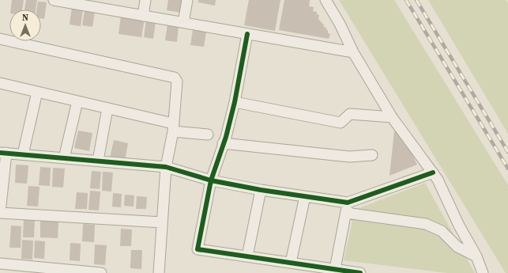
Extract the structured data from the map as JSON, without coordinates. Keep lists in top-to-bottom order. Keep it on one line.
{"north":"top"}
